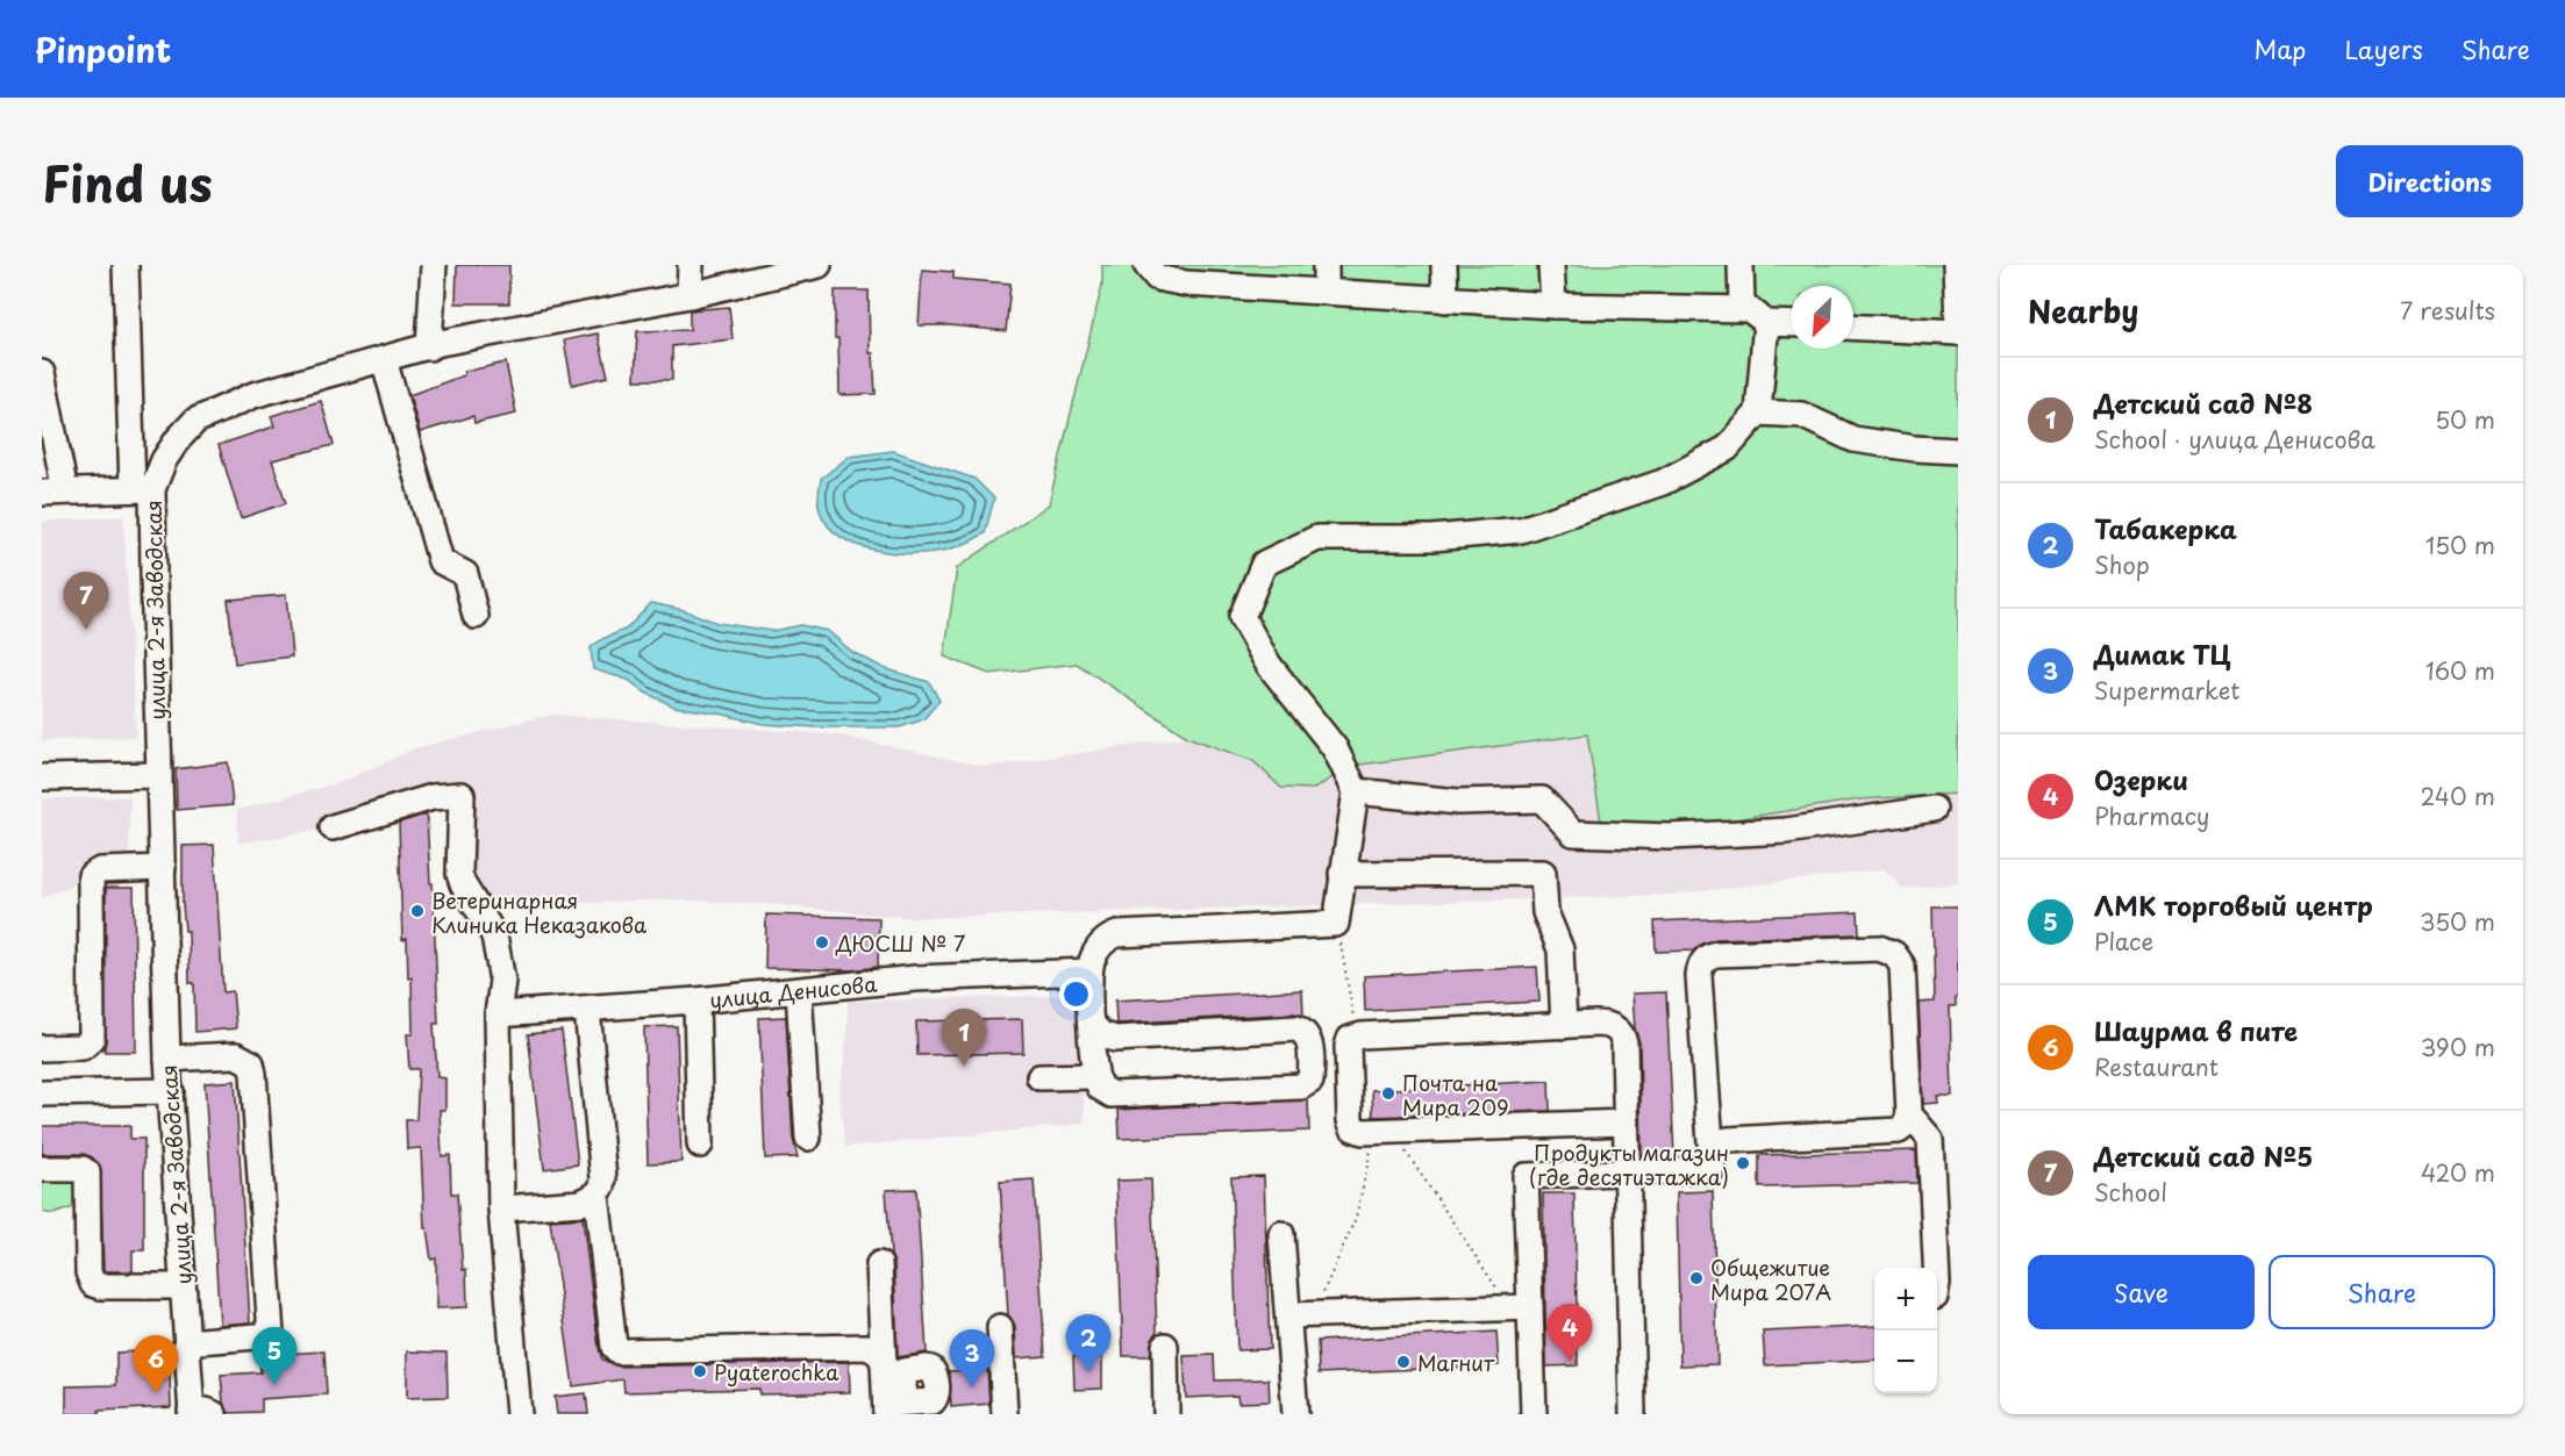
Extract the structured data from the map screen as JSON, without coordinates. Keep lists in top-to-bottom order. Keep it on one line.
{"streets":{"street":["улица 2-я Заводская","улица Денисова"]},"places":["Ветеринарная Клиника Неказакова","ДЮСШ № 7","Почта на Мира 209","Продукты магазин (где десятиэтажка)","Общежитие Мира 207А","Магнит","Pyaterochka"],"north":"bottom left","page":{"header":"Pinpoint","nav":["Map","Layers","Share"],"title":"Find us","buttons":["Directions",["Save","Share"]],"heading":["Nearby","7 results"],"list":[{"mark":"1","name":"Детский сад №8","note":"School · улица Денисова","value":"50 m"},{"mark":"2","name":"Табакерка","note":"Shop","value":"150 m"},{"mark":"3","name":"Димак ТЦ","note":"Supermarket","value":"160 m"},{"mark":"4","name":"Озерки","note":"Pharmacy","value":"240 m"},{"mark":"5","name":"ЛМК торговый центр","note":"Place","value":"350 m"},{"mark":"6","name":"Шаурма в пите","note":"Restaurant","value":"390 m"},{"mark":"7","name":"Детский сад №5","note":"School","value":"420 m"}],"pins":["7","1","4","2","5","3","6"],"map_buttons":["+","−"]}}
